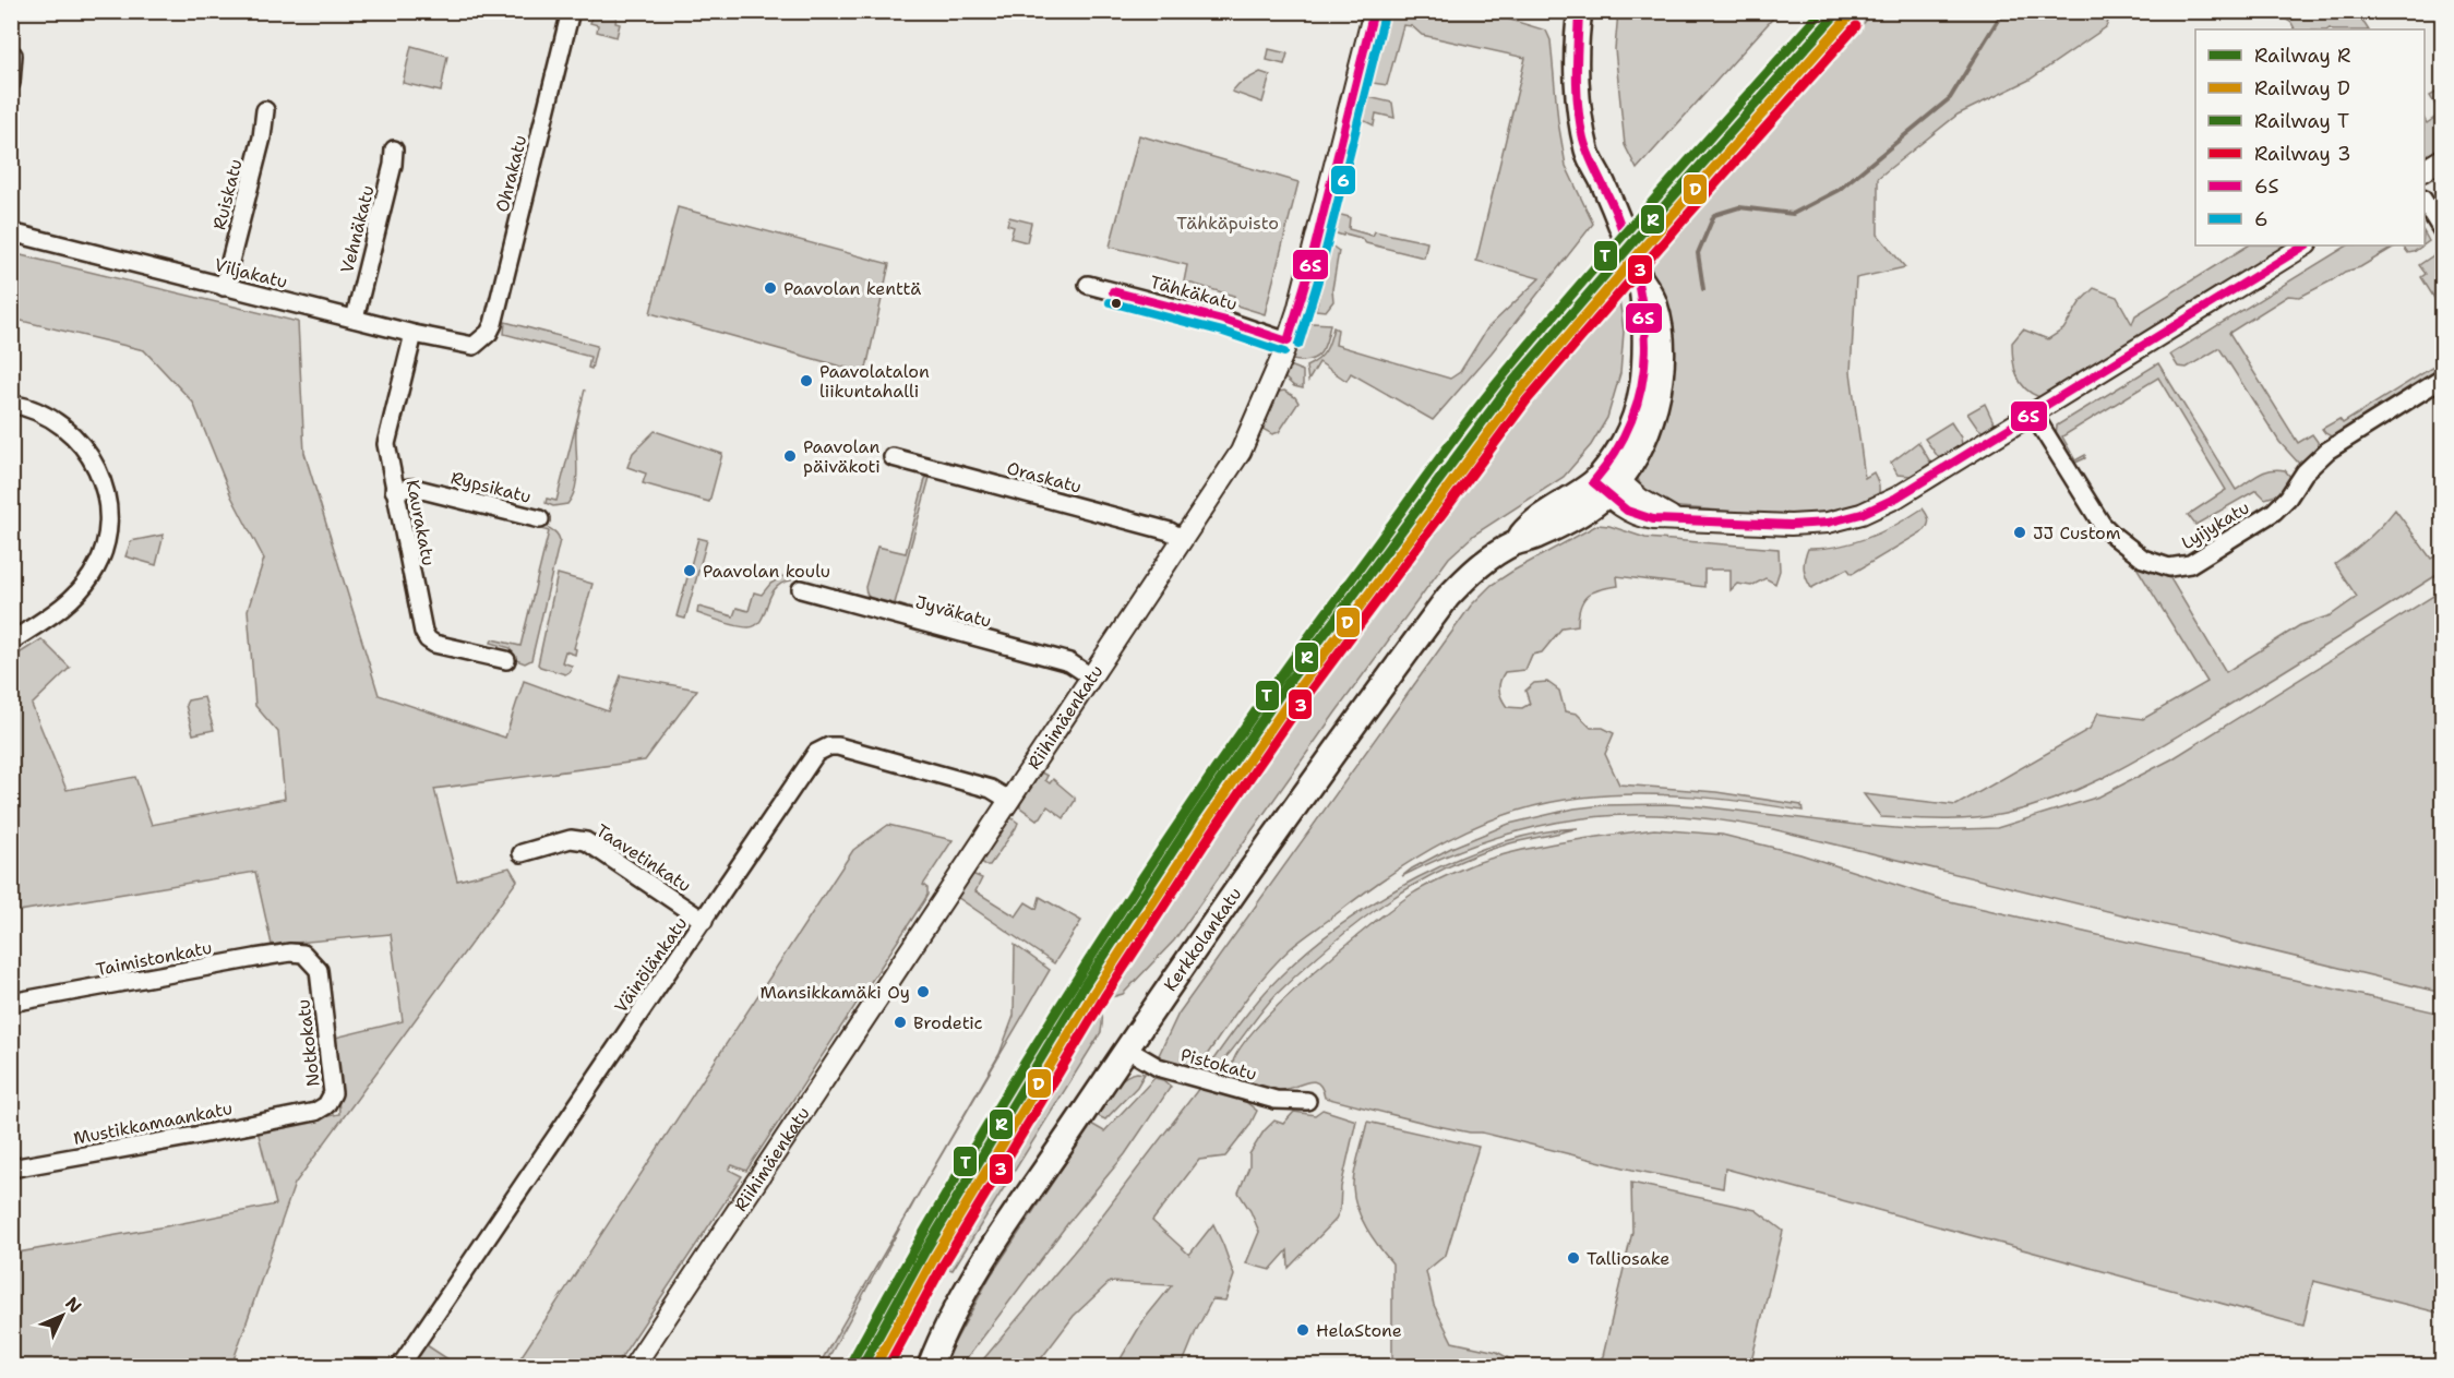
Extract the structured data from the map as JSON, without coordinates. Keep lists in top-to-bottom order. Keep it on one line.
{"streets":{"main road":["Kerkkolankatu"],"street":["Ohrakatu","Ruiskatu","Vehnäkatu","Viljakatu","Tähkäkatu","Oraskatu","Rypsikatu","Kaurakatu","Lyijykatu","Jyväkatu","Riihimäenkatu","Taavetinkatu","Taimistonkatu","Väinölänkatu","Notkokatu","Pistokatu","Mustikkamaankatu"]},"crossings":[["Ohrakatu","Viljakatu"],["Ruiskatu","Viljakatu"],["Vehnäkatu","Viljakatu"],["Viljakatu","Kaurakatu"],["Tähkäkatu","Riihimäenkatu"],["Oraskatu","Riihimäenkatu"],["Rypsikatu","Kaurakatu"],["Jyväkatu","Riihimäenkatu"],["Riihimäenkatu","Väinölänkatu"],["Taavetinkatu","Väinölänkatu"],["Kerkkolankatu","Pistokatu"],["Taimistonkatu","Notkokatu"],["Notkokatu","Mustikkamaankatu"]],"parks":["Tähkäpuisto"],"places":["Paavolan kenttä","Paavolatalon liikuntahalli","Paavolan päiväkoti","JJ Custom","Paavolan koulu","Mansikkamäki Oy","Brodetic","Talliosake","HelaStone"],"lines":["rail line R","rail line T","transit line 6S","transit line 6","rail line D","rail line 3"],"legend":["Railway R","Railway D","Railway T","Railway 3","6S","6"],"north":"top right"}
